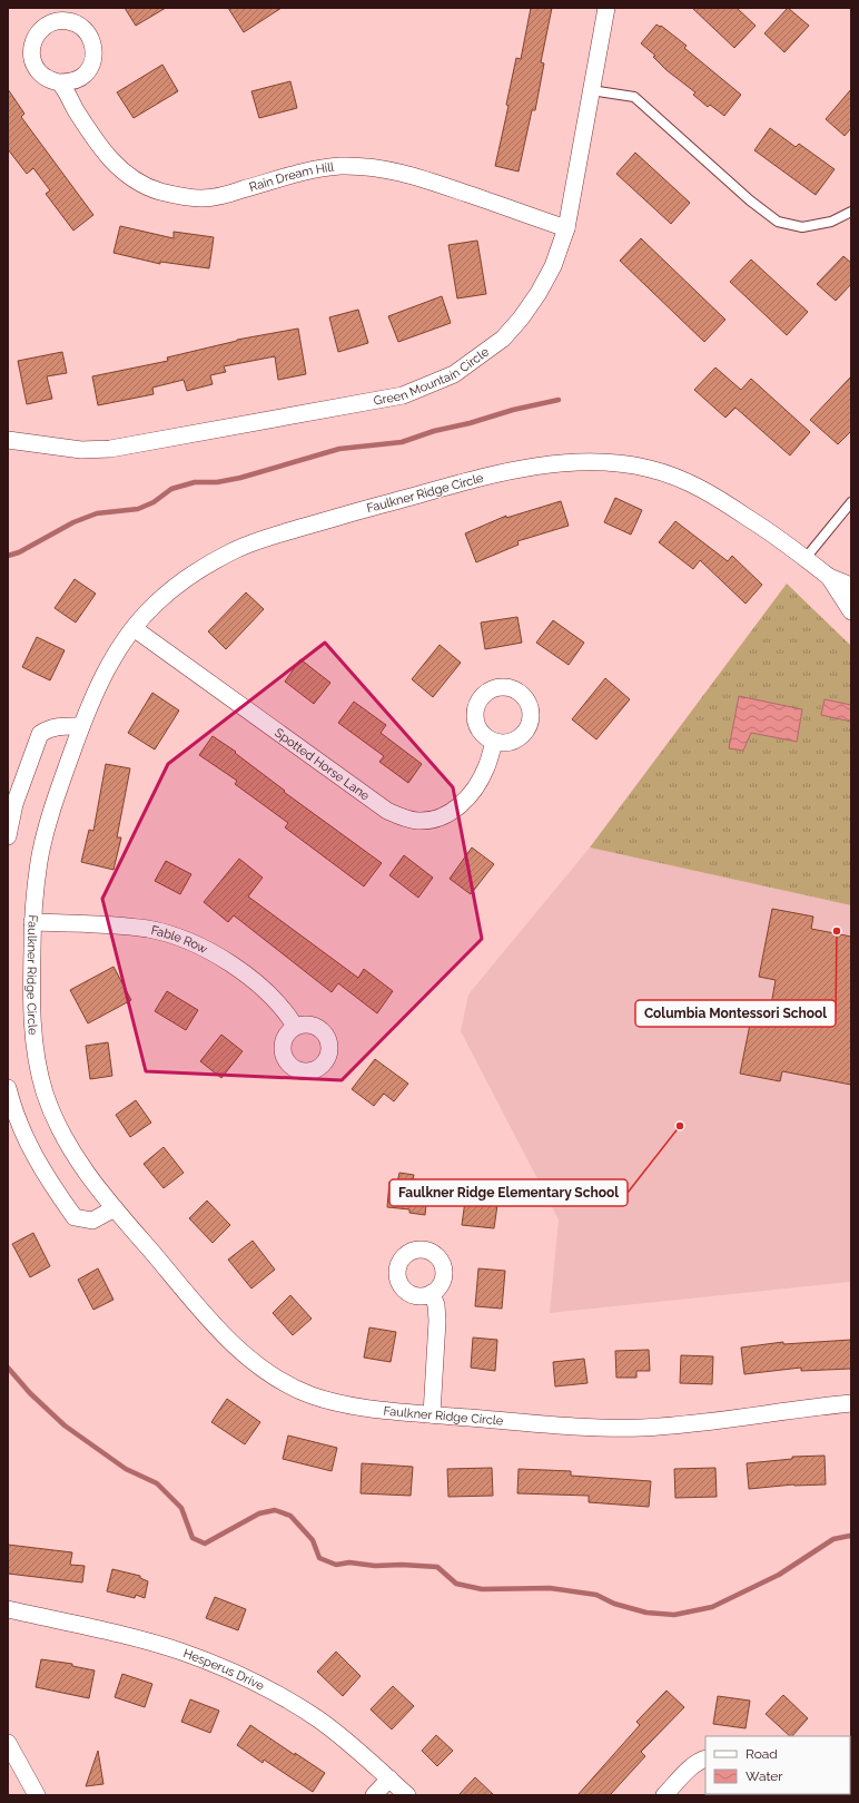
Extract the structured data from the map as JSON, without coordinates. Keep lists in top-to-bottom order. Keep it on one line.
{"streets":{"street":["Rain Dream Hill","Green Mountain Circle","Faulkner Ridge Circle","Spotted Horse Lane","Fable Row","Hesperus Drive"]},"crossings":[["Rain Dream Hill","Green Mountain Circle"],["Faulkner Ridge Circle","Spotted Horse Lane"],["Faulkner Ridge Circle","Fable Row"]],"places":["Columbia Montessori School","Faulkner Ridge Elementary School"],"legend":["Road","Water"]}
